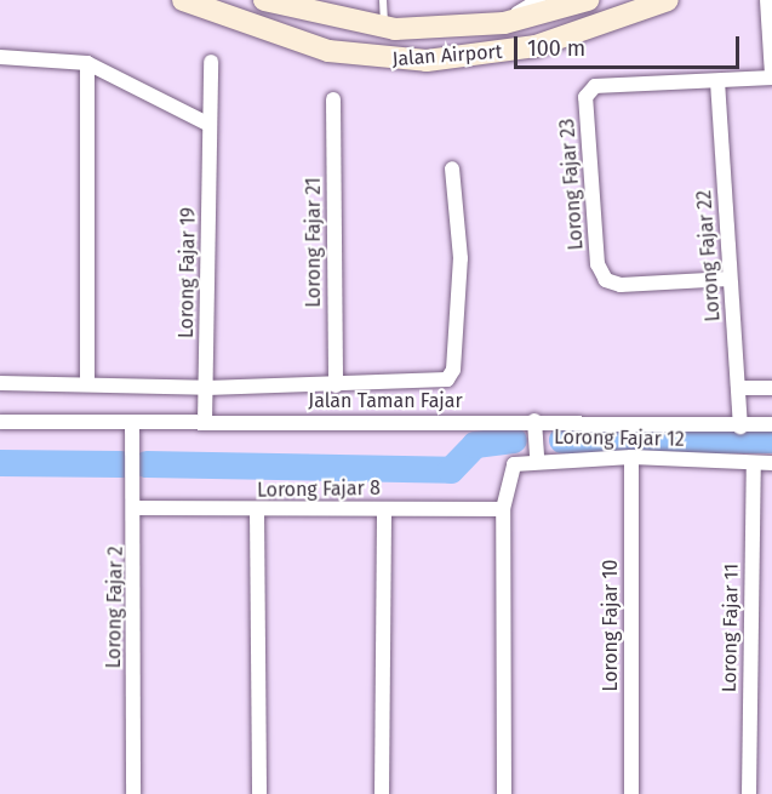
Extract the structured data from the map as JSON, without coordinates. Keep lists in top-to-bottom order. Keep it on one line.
{"streets":{"main road":["Jalan Airport"],"street":["Lorong Fajar 23","Lorong Fajar 21","Lorong Fajar 22","Lorong Fajar 19","Jalan Taman Fajar","Lorong Fajar 12","Lorong Fajar 8","Lorong Fajar 2","Lorong Fajar 10","Lorong Fajar 11"]},"crossings":[["Lorong Fajar 23","Lorong Fajar 22"],["Lorong Fajar 22","Jalan Taman Fajar"],["Lorong Fajar 19","Jalan Taman Fajar"],["Jalan Taman Fajar","Lorong Fajar 2"],["Lorong Fajar 12","Lorong Fajar 8"],["Lorong Fajar 12","Lorong Fajar 10"],["Lorong Fajar 12","Lorong Fajar 11"],["Lorong Fajar 8","Lorong Fajar 2"]],"scale_bar":"100 m"}
